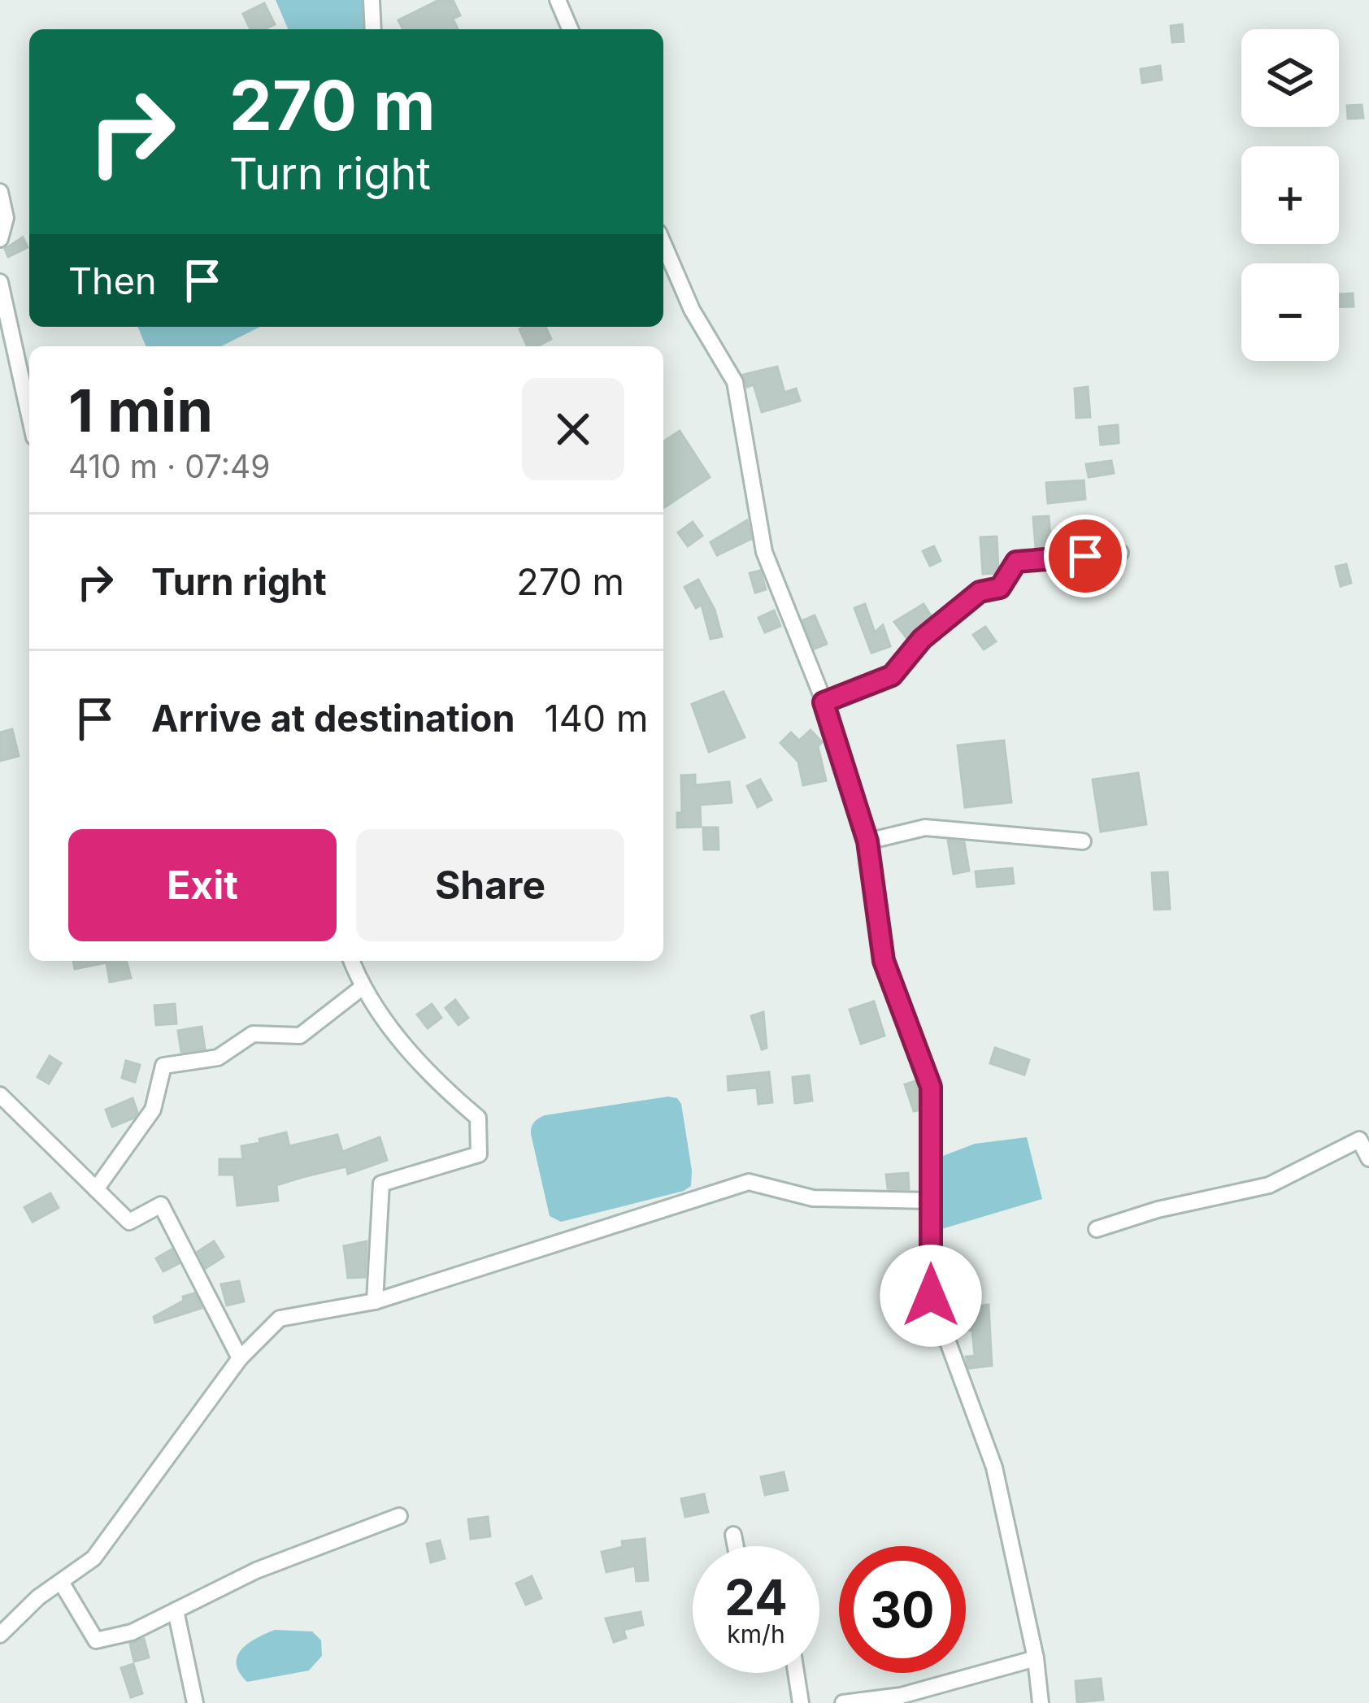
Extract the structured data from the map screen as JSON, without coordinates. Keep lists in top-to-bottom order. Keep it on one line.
{"page":{"map_buttons":["+","−"],"turn":["270 m","Turn right"],"then":"Then","heading":["1 min","410 m · 07:49"],"list":[{"name":"Turn right","value":"270 m"},{"name":"Arrive at destination","value":"140 m"}],"buttons":["Exit","Share"],"speed":"24 km/h","limit":"30"}}
